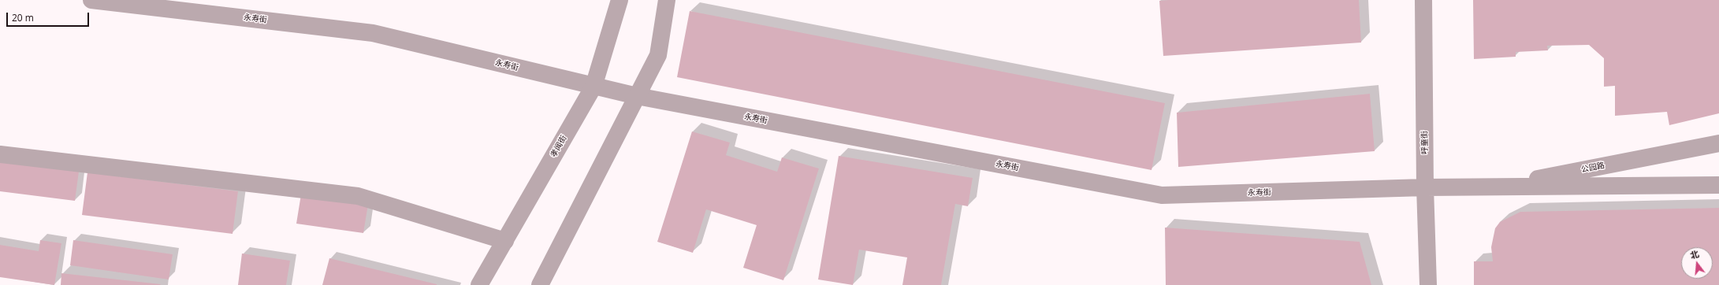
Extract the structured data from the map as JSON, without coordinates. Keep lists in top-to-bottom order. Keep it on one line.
{"streets":{"street":["永寿街","呼童街","孝闻街","公园路"]},"crossings":[["永寿街","呼童街"],["永寿街","孝闻街"],["永寿街","公园路"],["呼童街","公园路"]],"scale_bar":"20 m","north":"top"}
